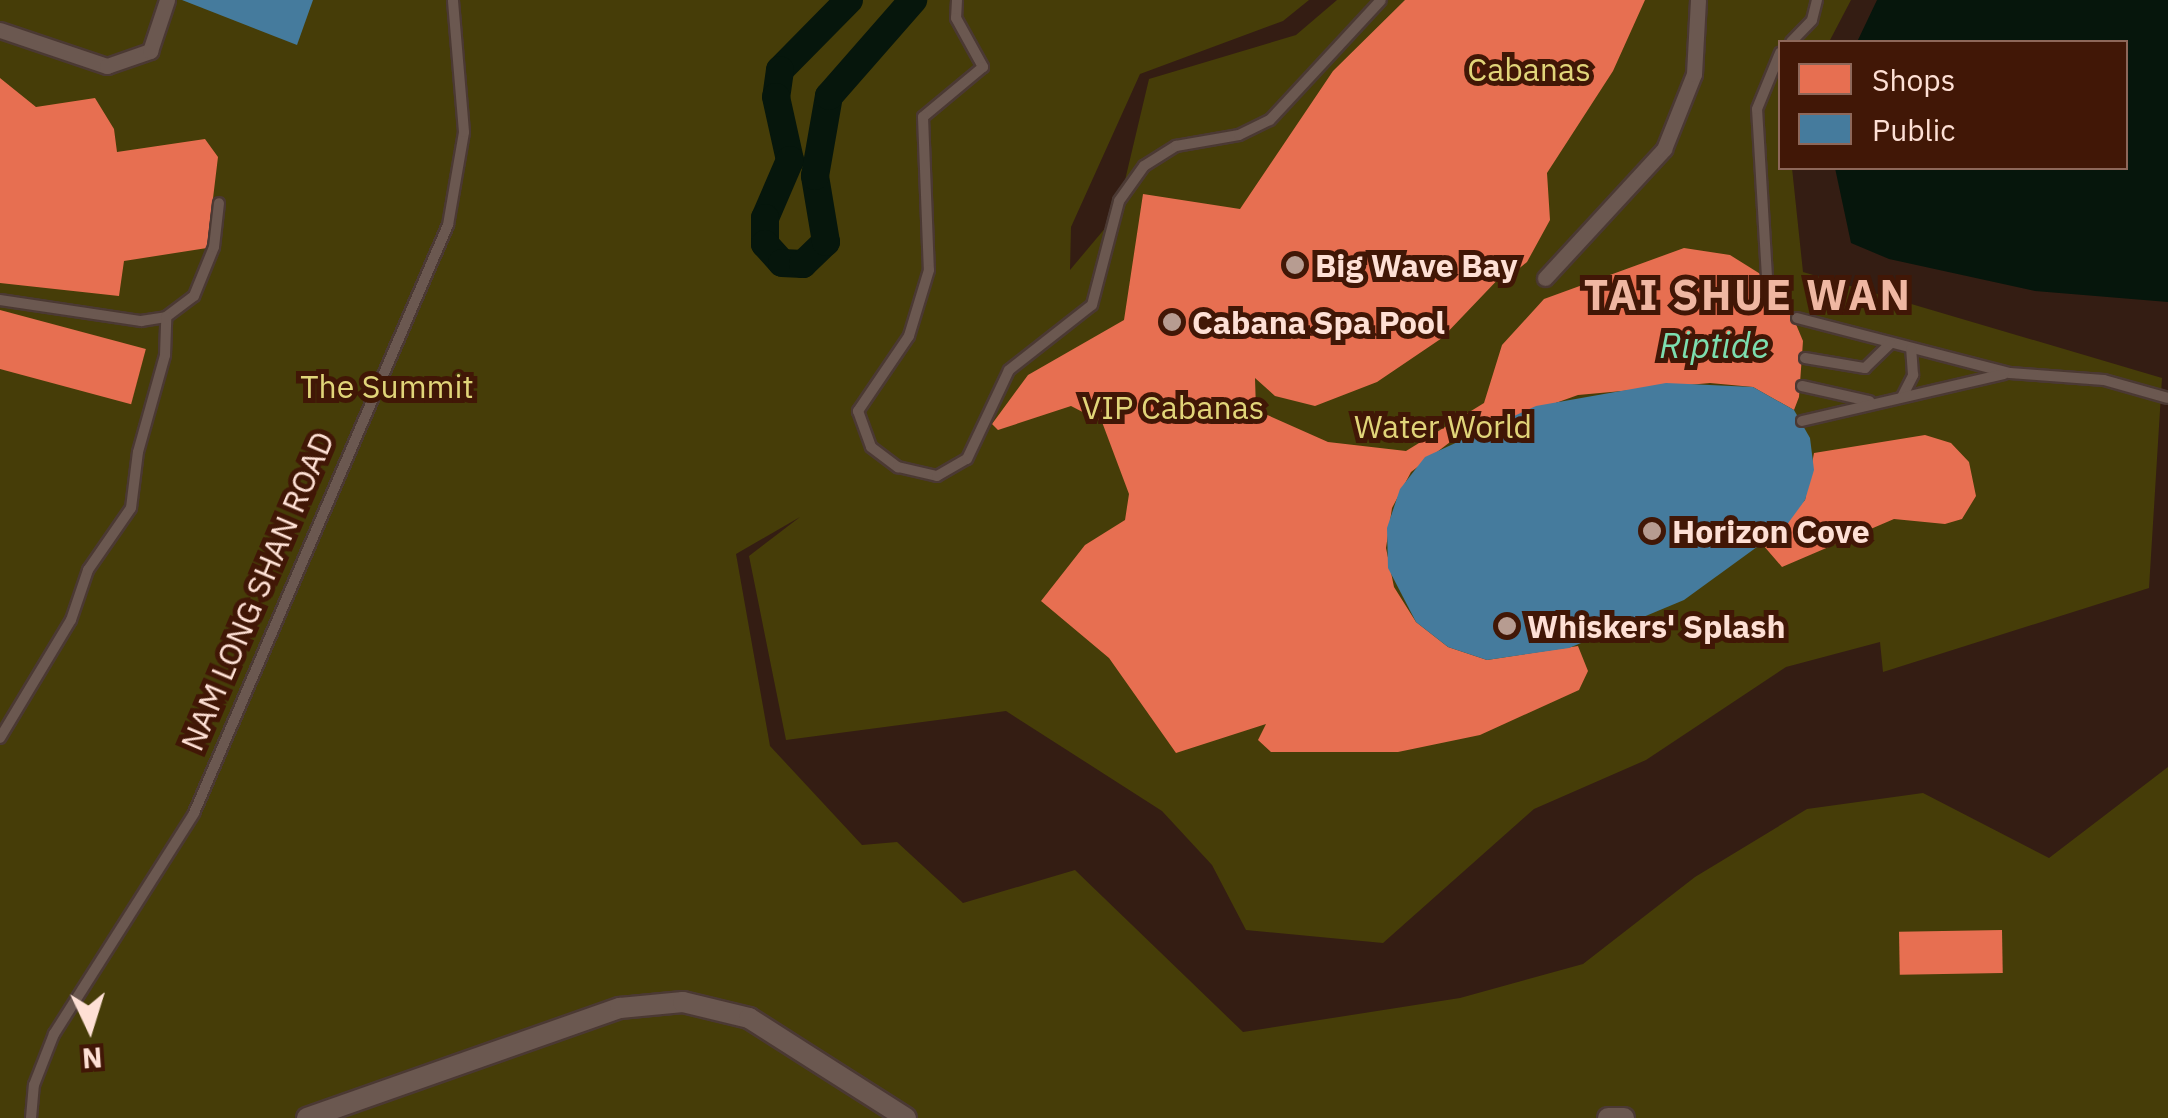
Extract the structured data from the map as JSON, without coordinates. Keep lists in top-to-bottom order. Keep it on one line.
{"streets":{"lane":["NAM LONG SHAN ROAD"]},"districts":["TAI SHUE WAN"],"water":["Riptide"],"parks":["Cabanas","The Summit","VIP Cabanas","Water World"],"places":["Big Wave Bay","Cabana Spa Pool","Horizon Cove","Whiskers' Splash"],"legend":["Shops","Public"],"north":"bottom"}
